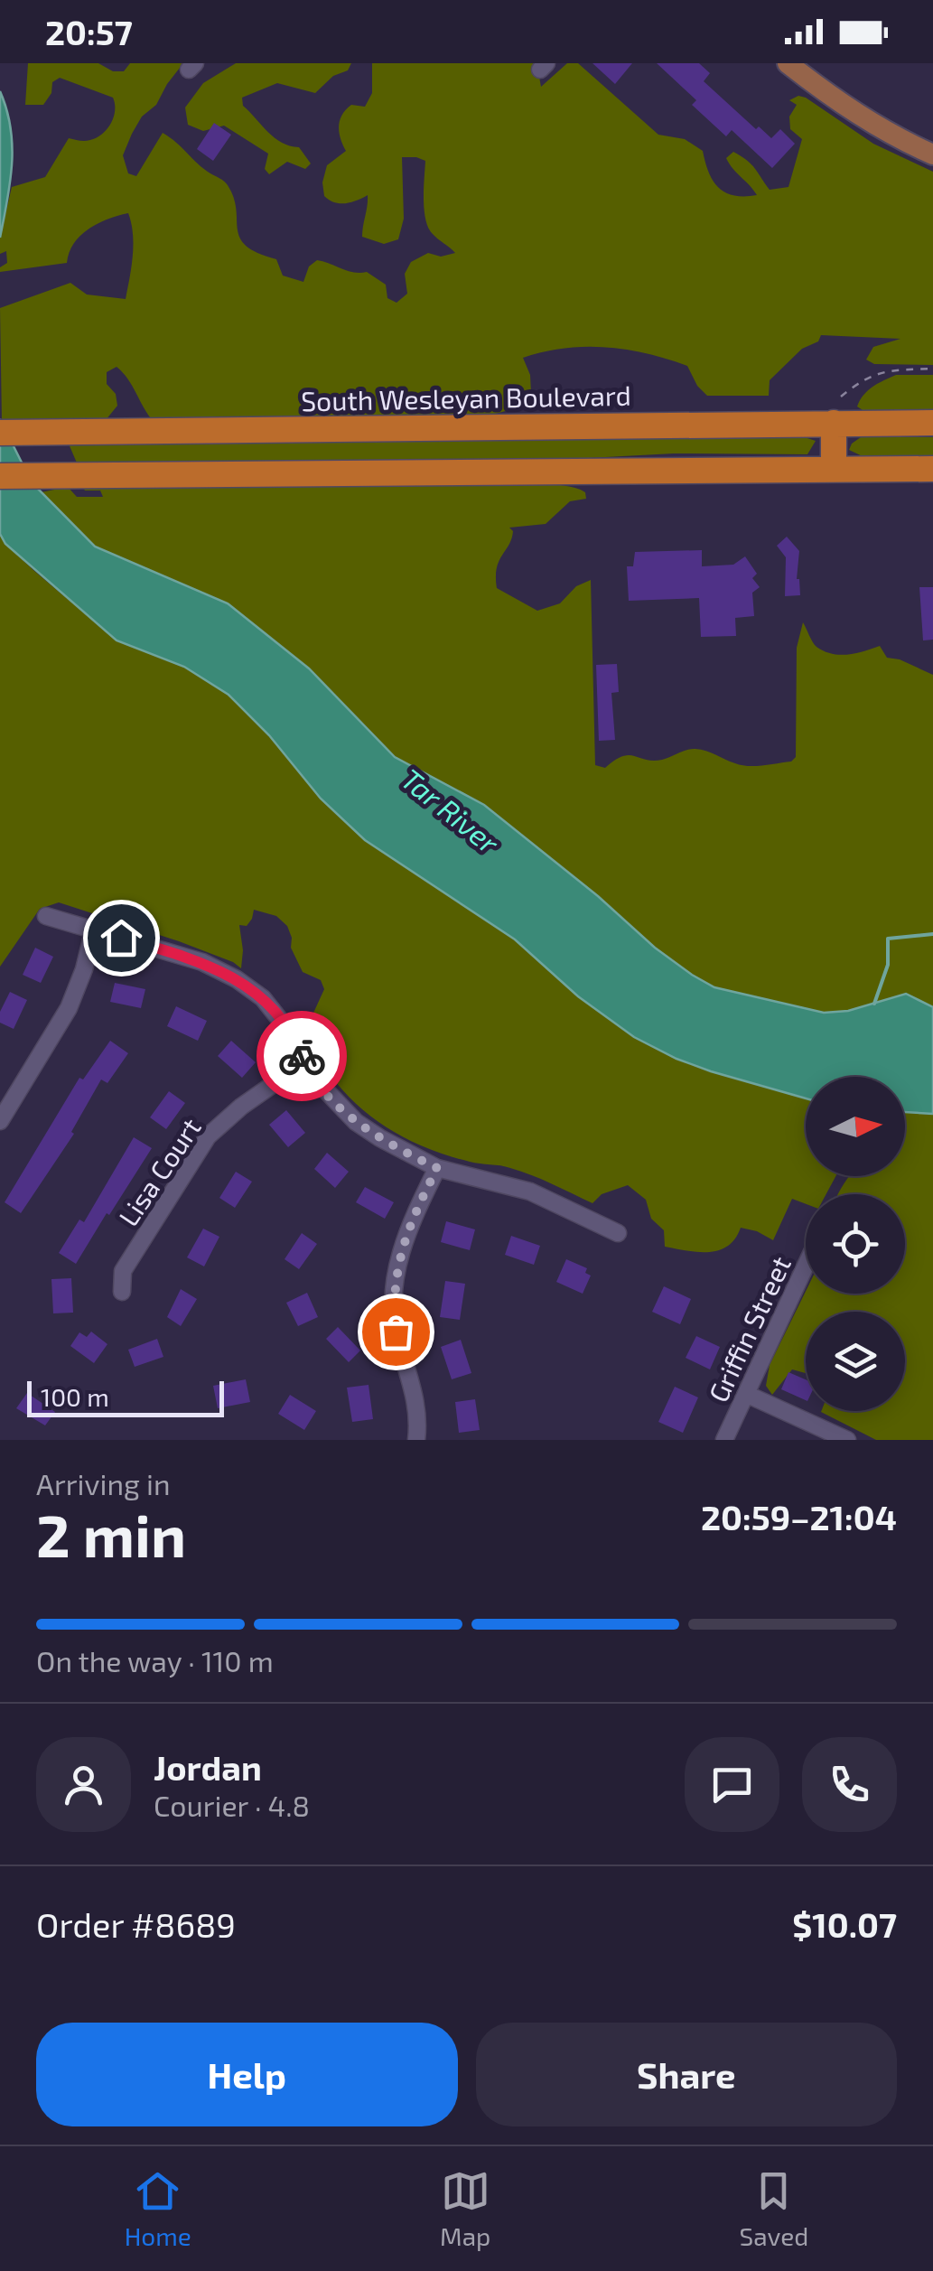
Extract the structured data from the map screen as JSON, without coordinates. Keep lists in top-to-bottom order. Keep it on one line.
{"streets":{"highway":["South Wesleyan Boulevard"],"street":["Lisa Court","Griffin Street"]},"water":["Tar River"],"scale_bar":"100 m","north":"right","page":{"status":"20:57","scale":"100 m","heading":["2 min","Arriving in","20:59–21:04"],"panel":["Jordan","Courier · 4.8","Order #8689","$10.07"],"bar":"On the way · 110 m","buttons":["Help","Share"],"tabs":["Home","Map","Saved"]}}
